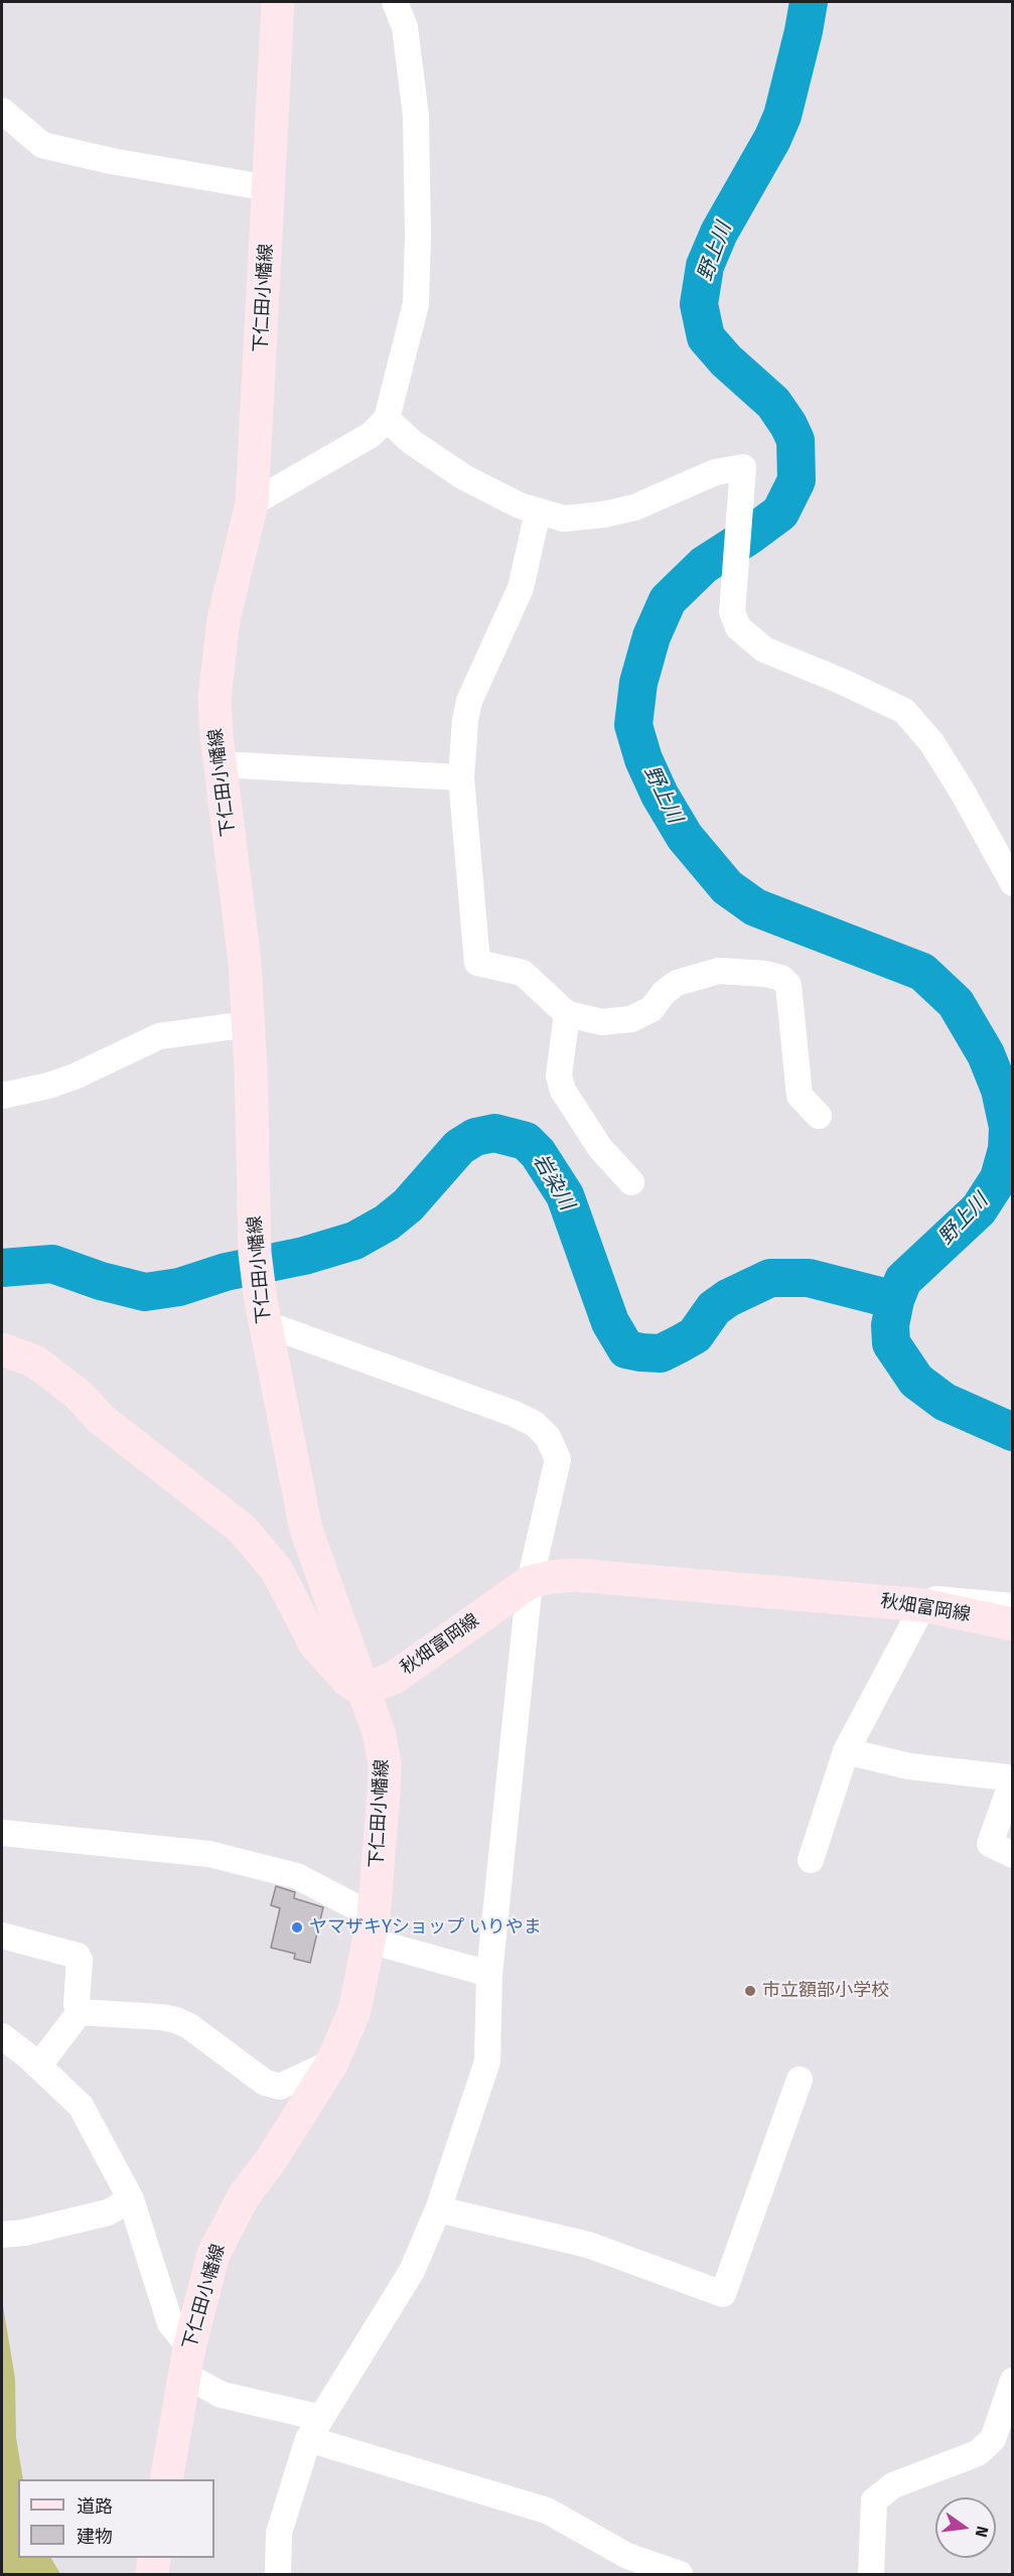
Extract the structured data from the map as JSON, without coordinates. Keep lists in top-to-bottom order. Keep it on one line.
{"streets":{"main road":["下仁田小幡線","秋畑富岡線"]},"crossings":[["下仁田小幡線","秋畑富岡線"]],"water":["野上川","岩染川"],"places":["ヤマザキYショップ いりやま","市立額部小学校"],"legend":["道路","建物"],"north":"right"}
